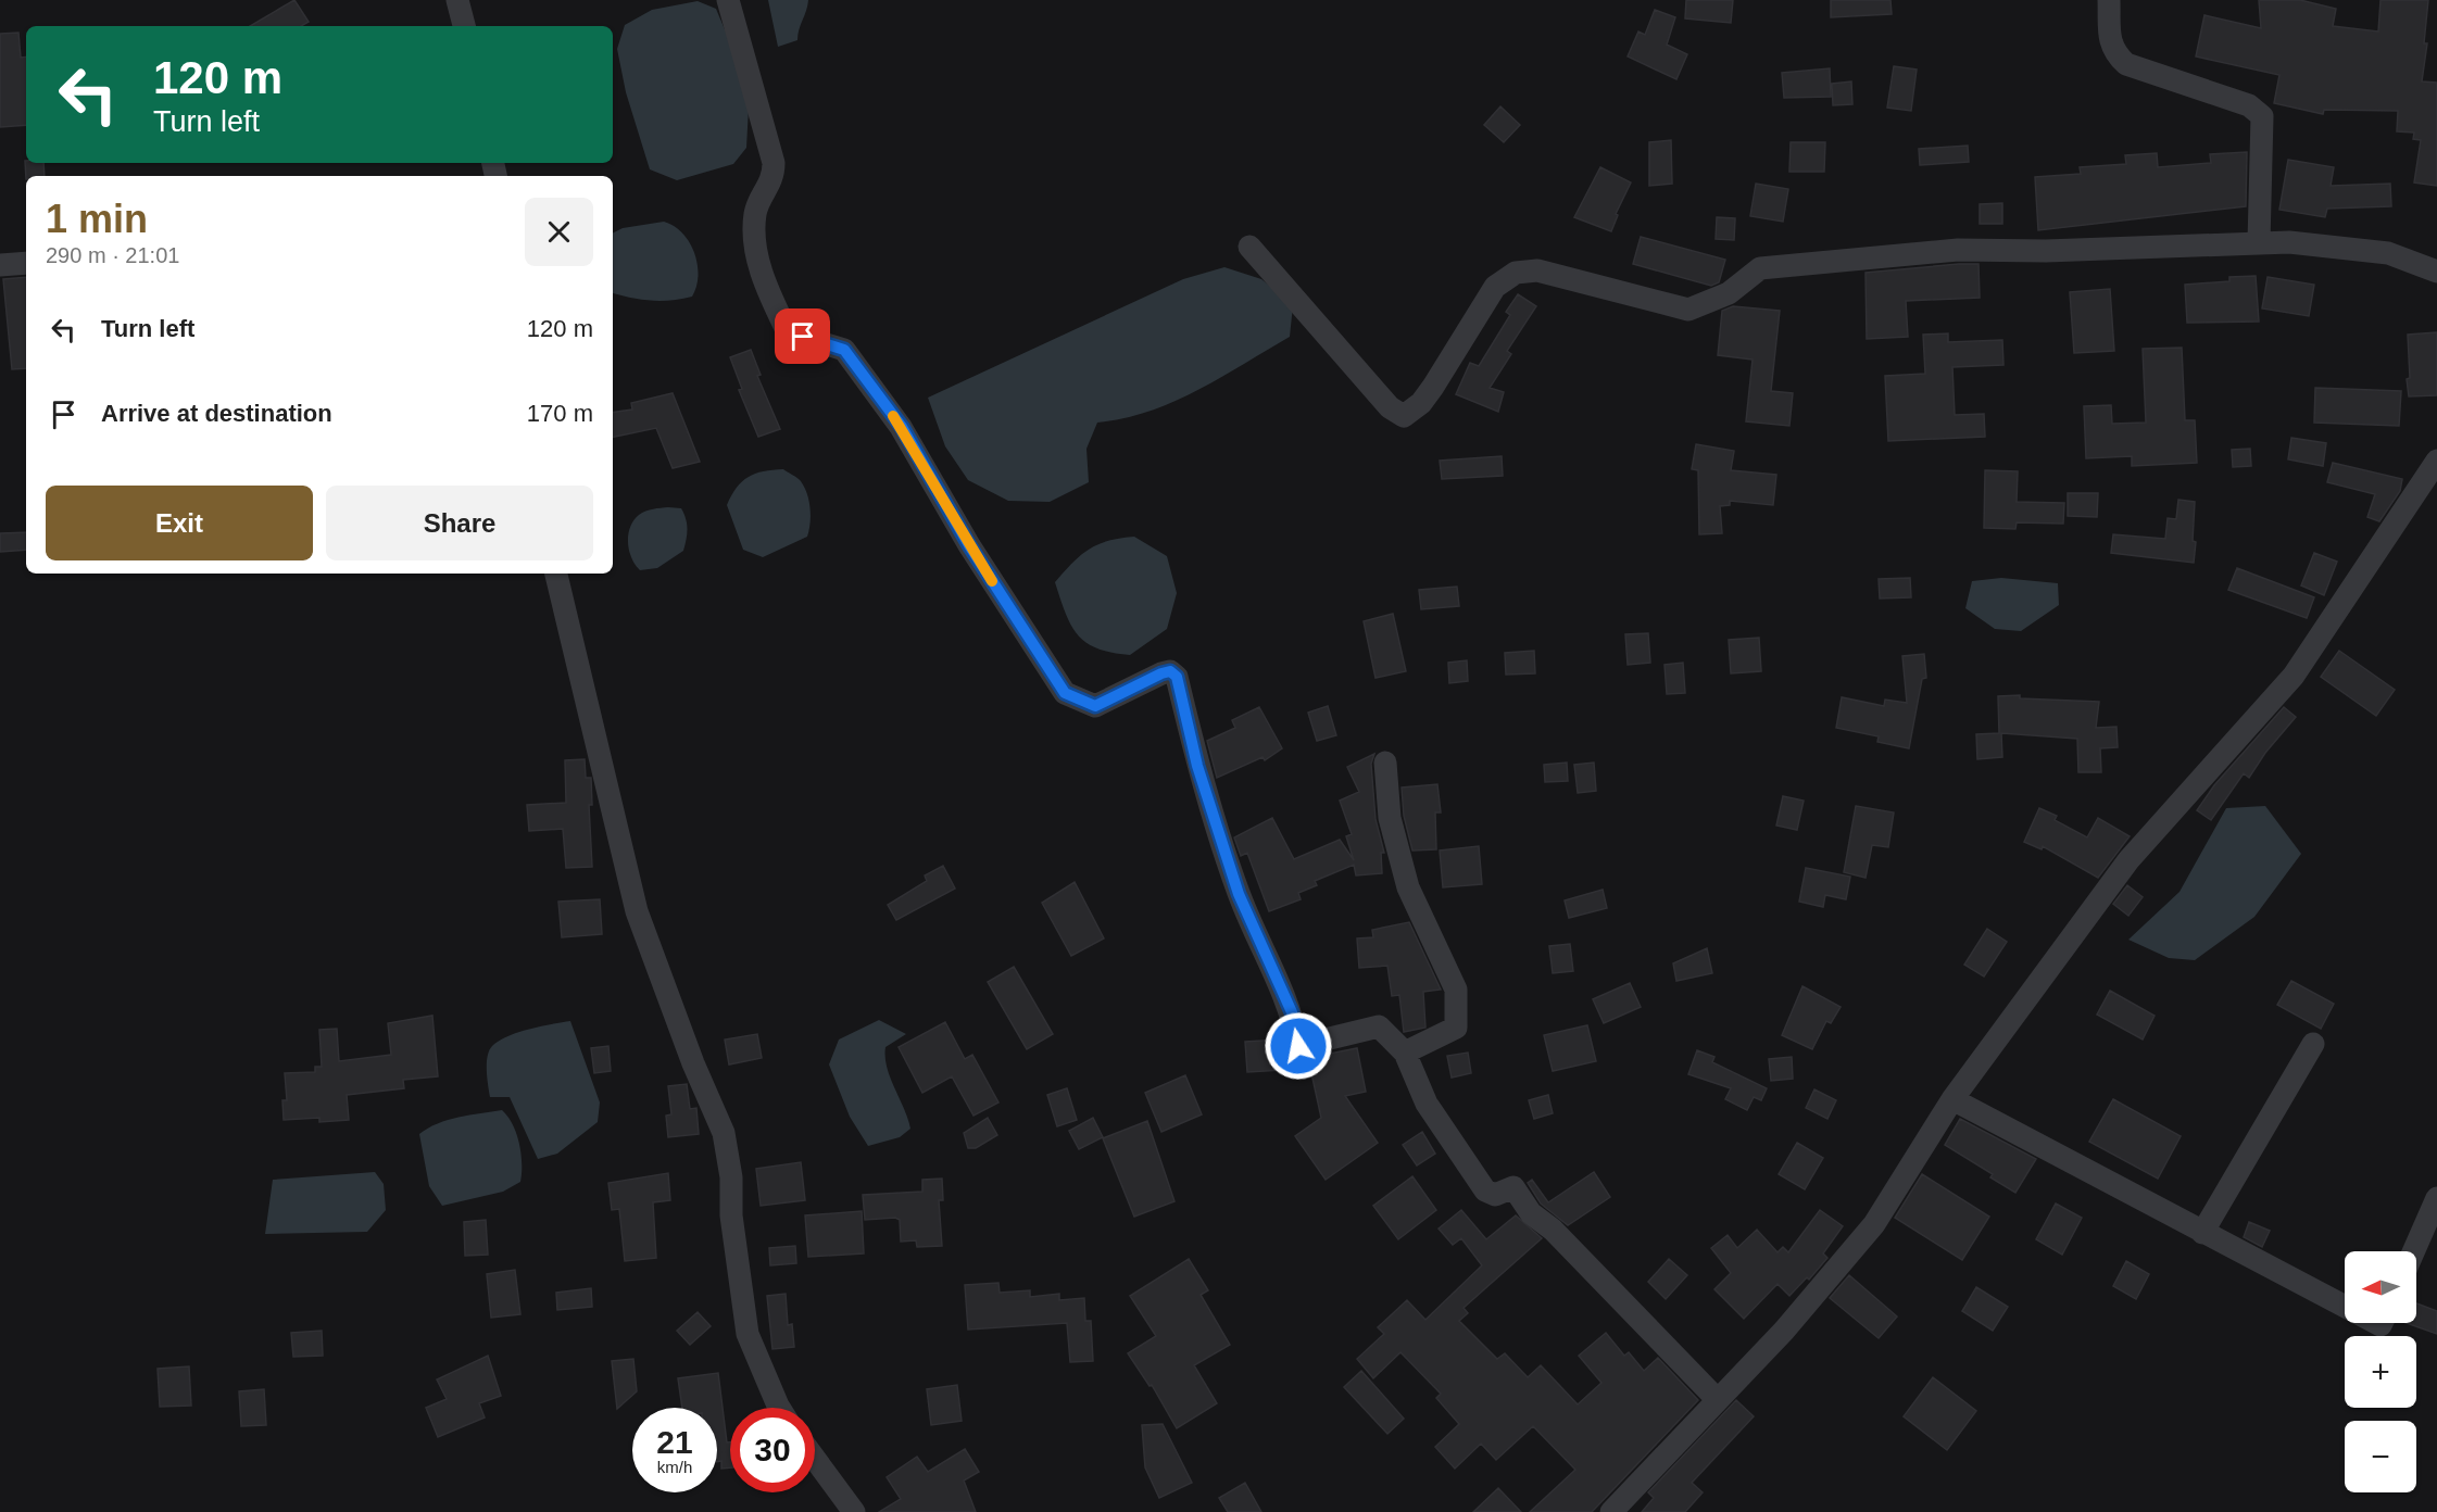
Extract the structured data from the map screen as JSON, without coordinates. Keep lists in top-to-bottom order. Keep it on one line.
{"north":"left","page":{"turn":["120 m","Turn left"],"heading":["1 min","290 m · 21:01"],"list":[{"name":"Turn left","value":"120 m"},{"name":"Arrive at destination","value":"170 m"}],"buttons":["Exit","Share"],"map_buttons":["+","−"],"speed":"21 km/h","limit":"30"}}
